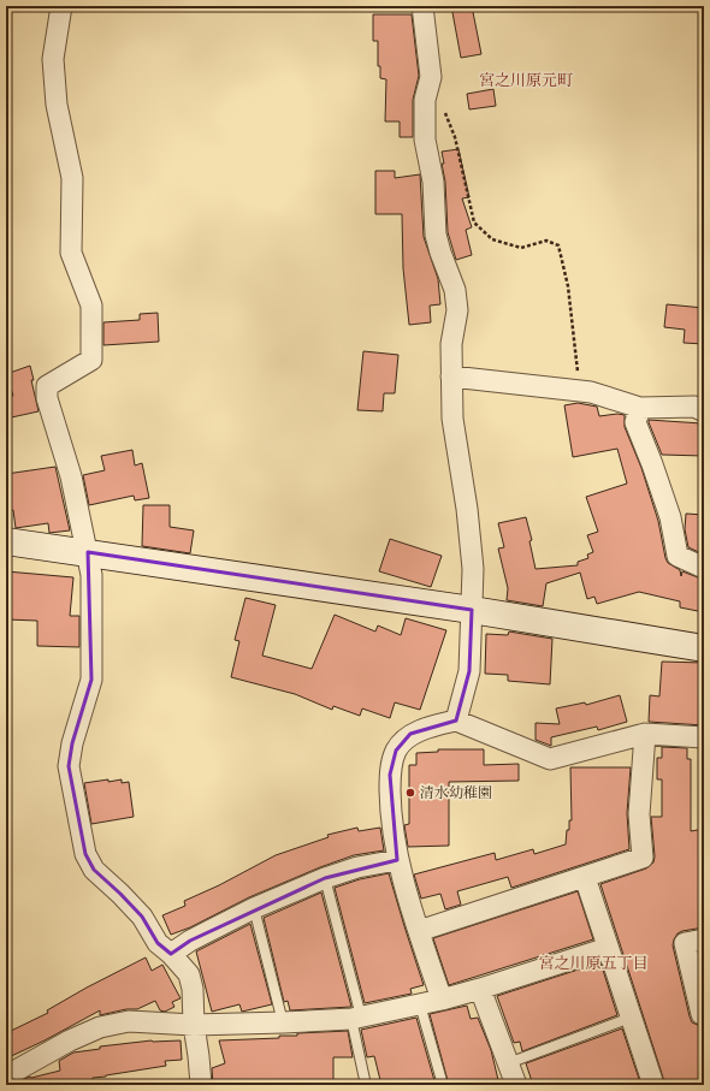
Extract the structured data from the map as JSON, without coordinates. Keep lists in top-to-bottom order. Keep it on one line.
{"districts":["宮之川原元町","宮之川原五丁目"],"places":["清水幼稚園"]}
